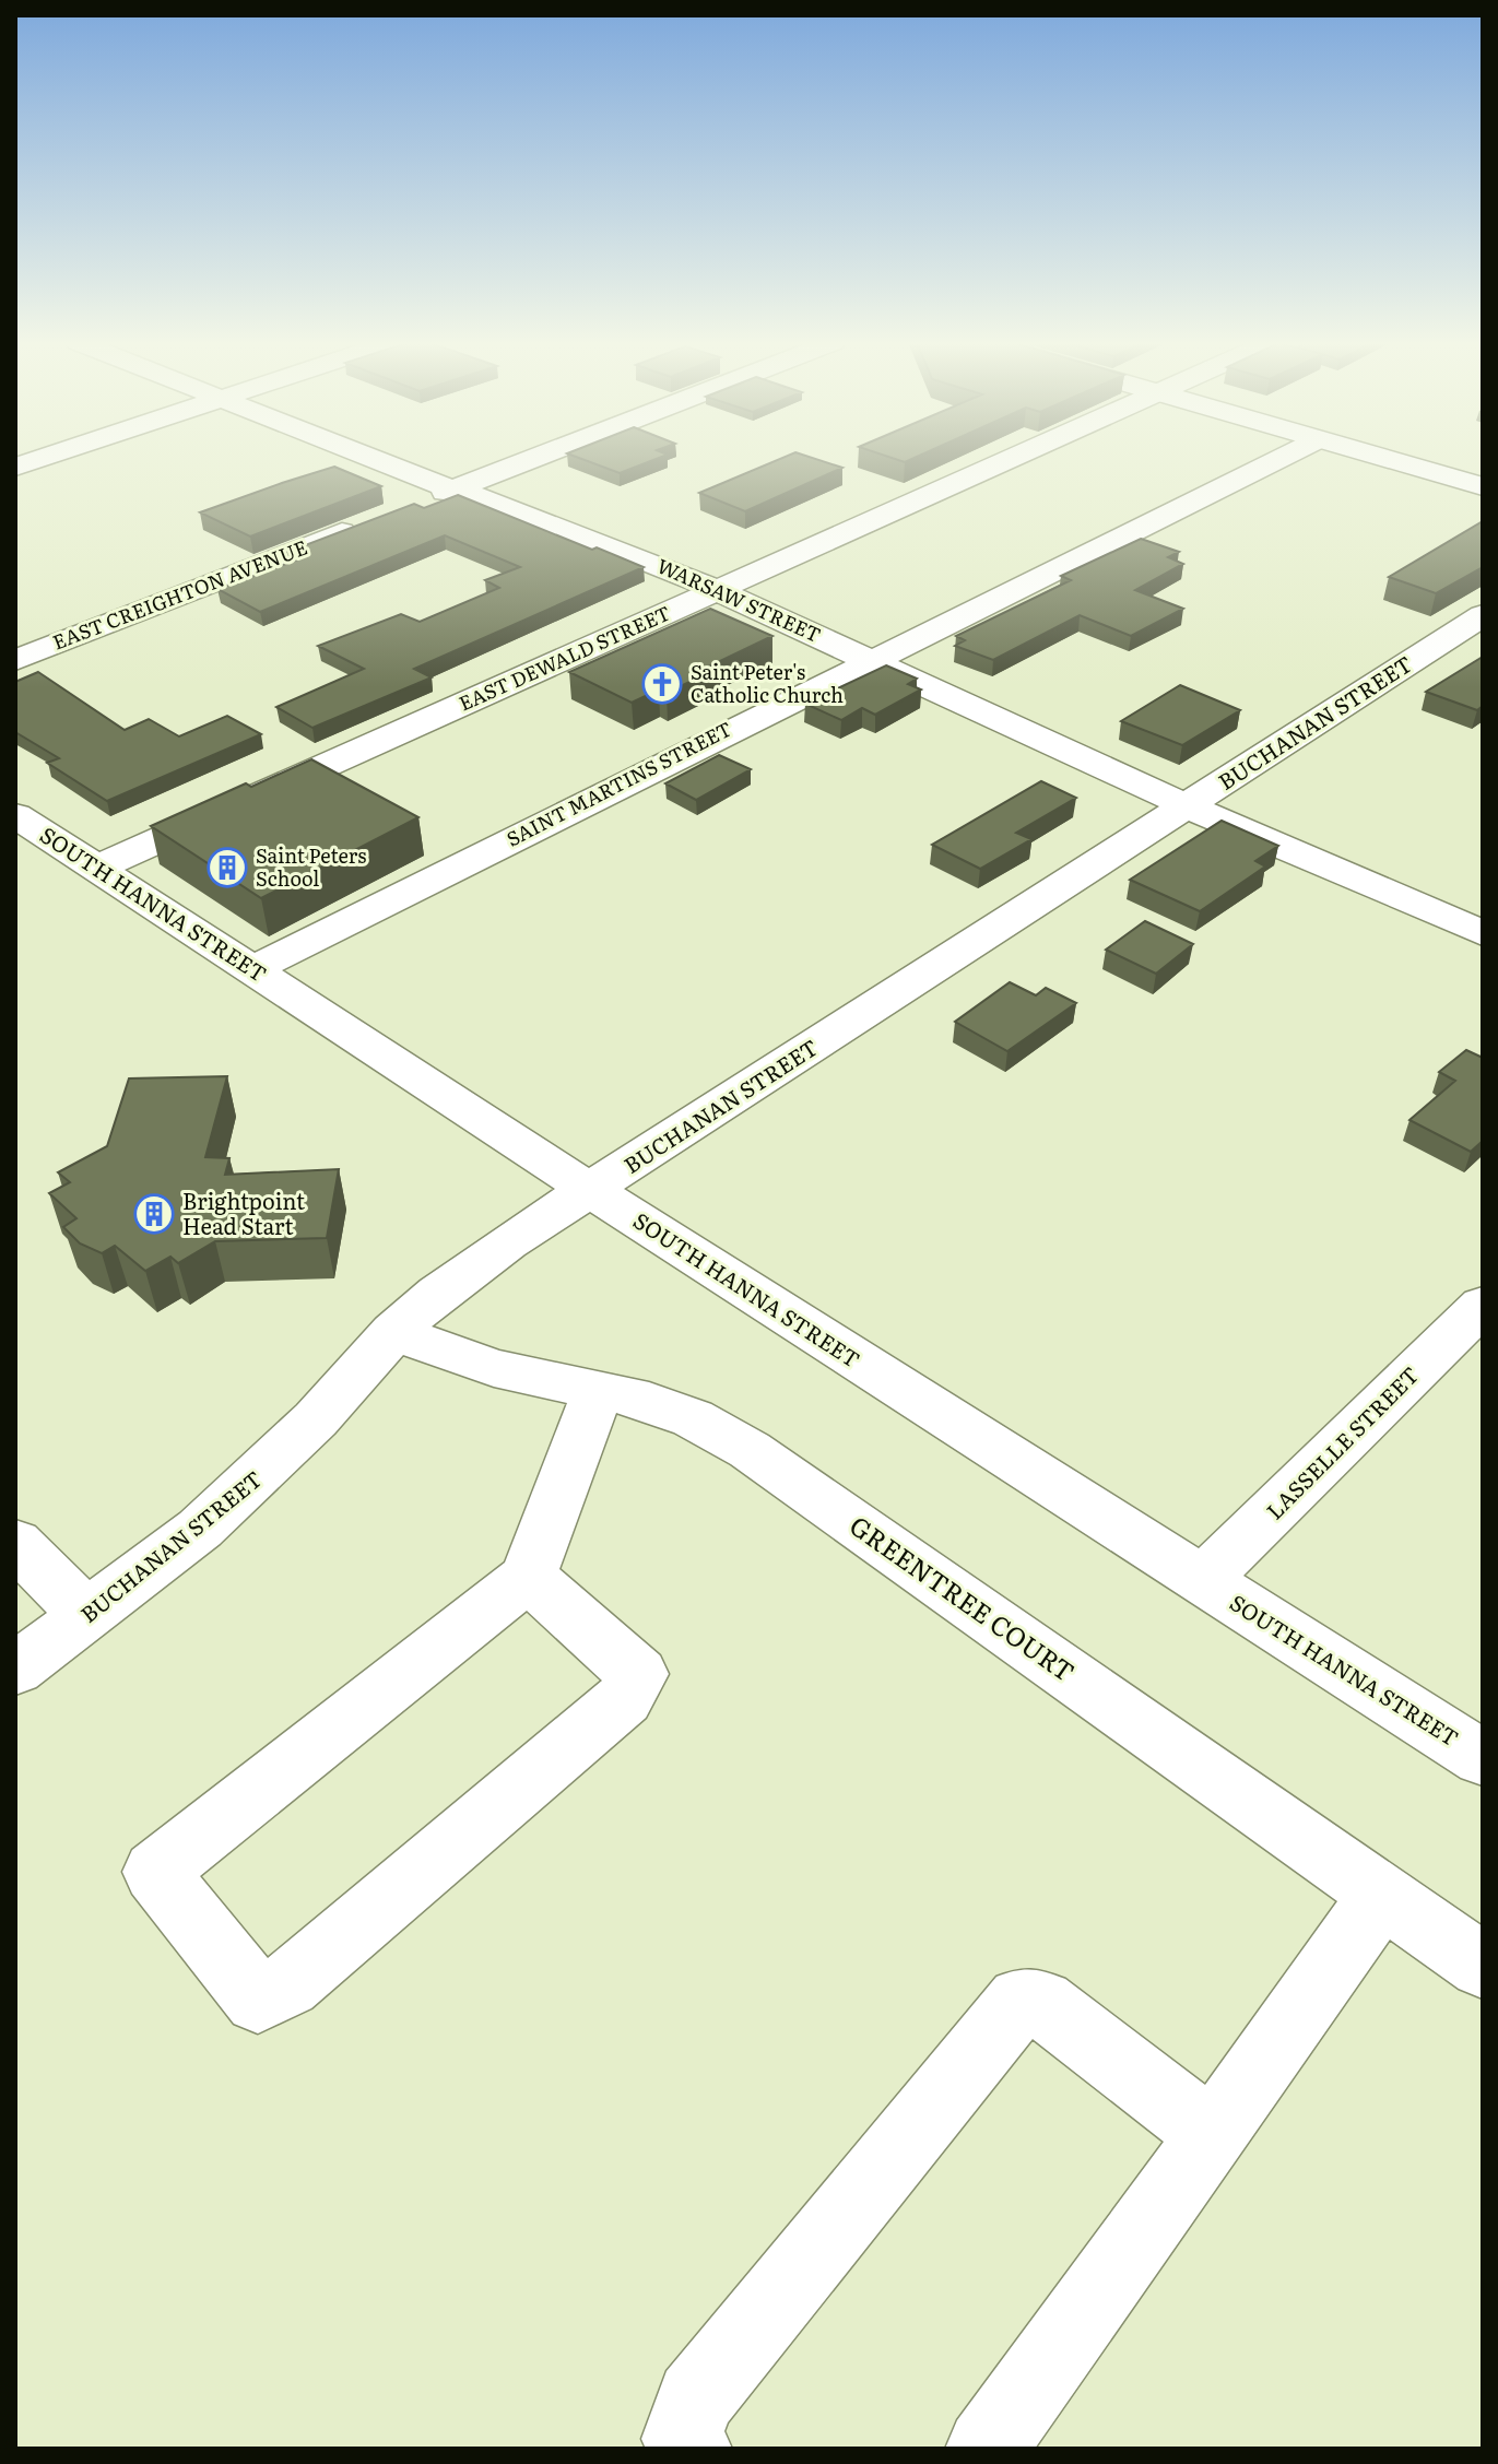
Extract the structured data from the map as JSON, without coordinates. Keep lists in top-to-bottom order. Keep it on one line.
{"streets":{"main road":["EAST CREIGHTON AVENUE","WARSAW STREET","EAST DEWALD STREET","BUCHANAN STREET","SAINT MARTINS STREET","SOUTH HANNA STREET","LASSELLE STREET","GREENTREE COURT"]},"crossings":[["WARSAW STREET","EAST DEWALD STREET"],["WARSAW STREET","BUCHANAN STREET"],["WARSAW STREET","SAINT MARTINS STREET"],["EAST DEWALD STREET","SOUTH HANNA STREET"],["BUCHANAN STREET","SOUTH HANNA STREET"],["BUCHANAN STREET","GREENTREE COURT"],["SAINT MARTINS STREET","SOUTH HANNA STREET"],["SOUTH HANNA STREET","LASSELLE STREET"]],"places":{"church":["Saint Peter's Catholic Church"],"building":["Saint Peters School","Brightpoint Head Start"]}}
